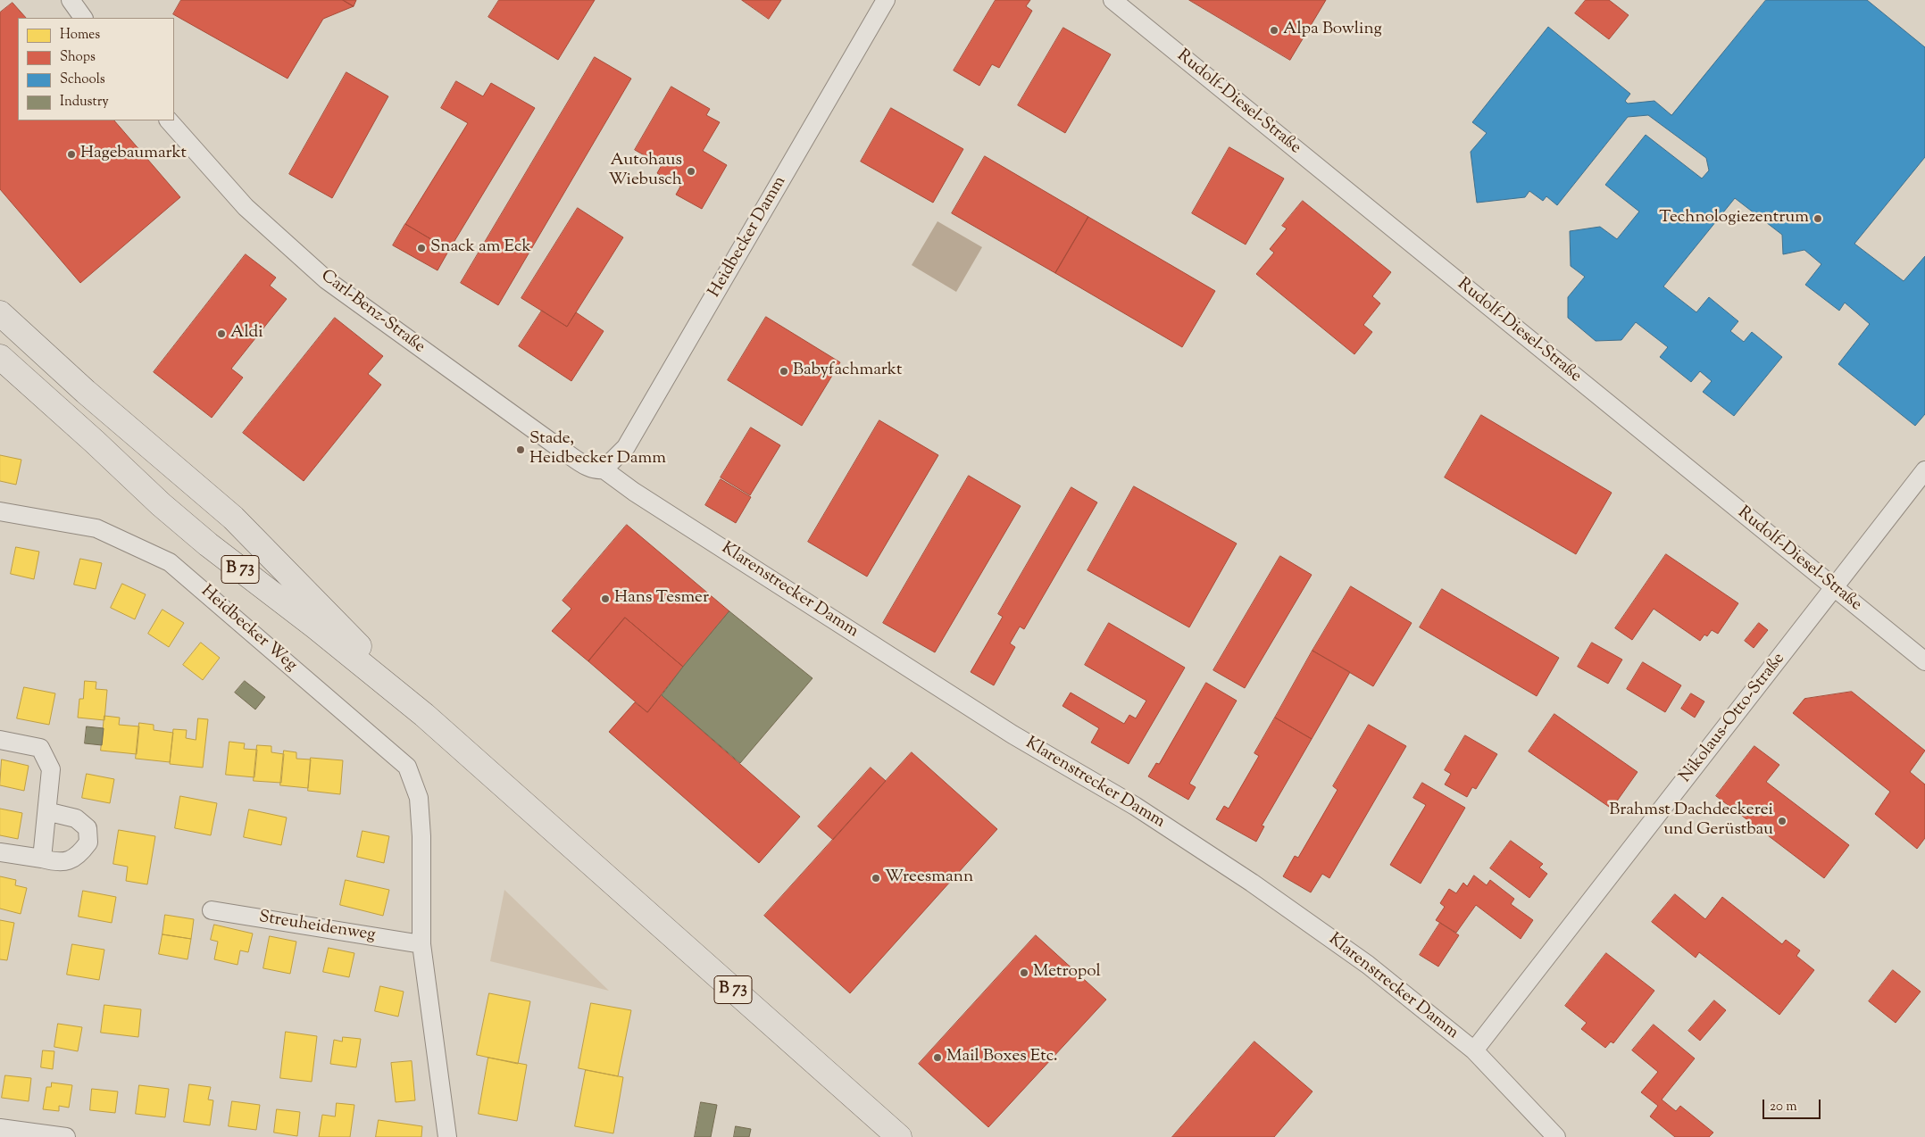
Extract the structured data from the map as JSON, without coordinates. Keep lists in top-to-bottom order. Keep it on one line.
{"streets":{"main road":["B 73"],"street":["Rudolf-Diesel-Straße","Heidbecker Damm","Carl-Benz-Straße","Klarenstrecker Damm","Heidbecker Weg","Nikolaus-Otto-Straße","Streuheidenweg"]},"crossings":[["Rudolf-Diesel-Straße","Nikolaus-Otto-Straße"],["Heidbecker Damm","Carl-Benz-Straße"],["Heidbecker Damm","Klarenstrecker Damm"],["Carl-Benz-Straße","Klarenstrecker Damm"],["Klarenstrecker Damm","Nikolaus-Otto-Straße"],["Heidbecker Weg","Streuheidenweg"]],"places":["Alpa Bowling","Hagebaumarkt","Autohaus Wiebusch","Technologiezentrum","Snack am Eck","Aldi","Babyfachmarkt","Stade, Heidbecker Damm","Hans Tesmer","Brahmst Dachdeckerei und Gerüstbau","Wreesmann","Metropol","Mail Boxes Etc."],"legend":["Homes","Shops","Schools","Industry"],"scale_bar":"20 m"}
